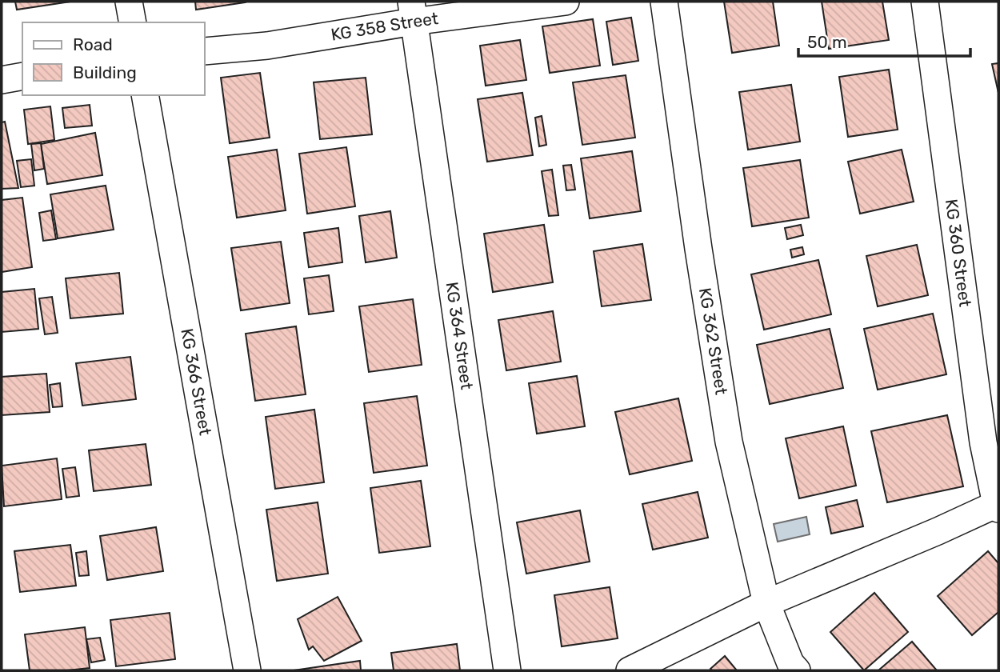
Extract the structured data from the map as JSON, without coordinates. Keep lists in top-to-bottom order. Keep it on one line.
{"streets":{"street":["KG 358 Street","KG 360 Street","KG 364 Street","KG 362 Street","KG 366 Street"]},"crossings":[["KG 358 Street","KG 364 Street"]],"legend":["Road","Building"],"scale_bar":"50 m"}
